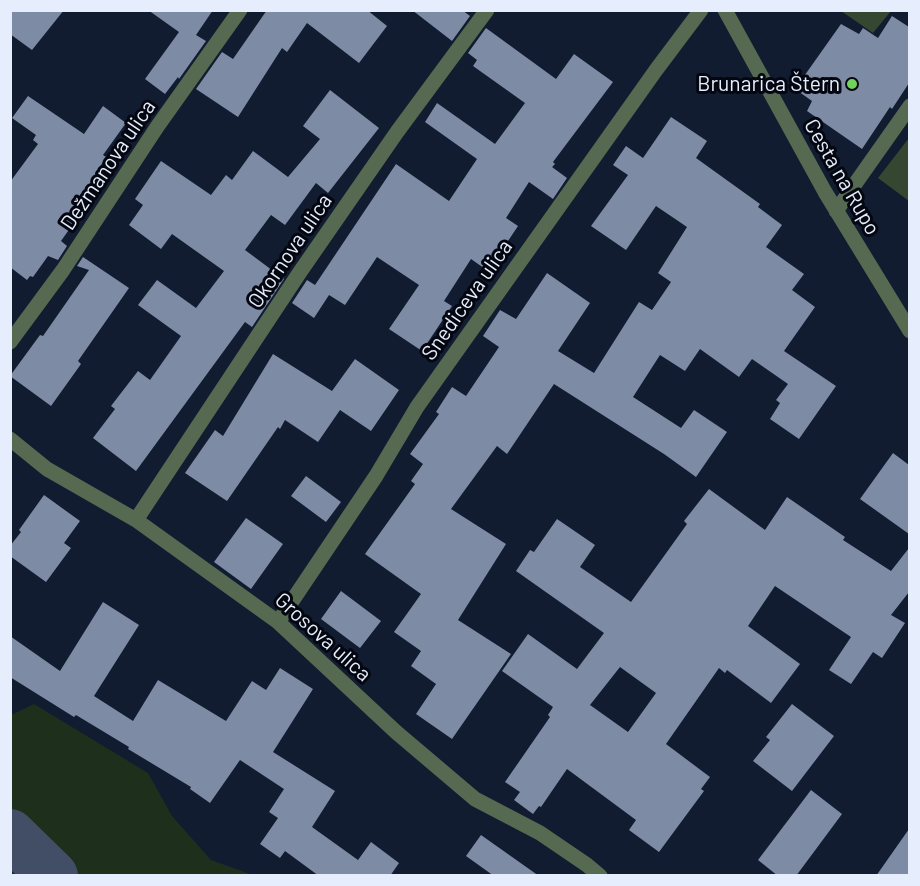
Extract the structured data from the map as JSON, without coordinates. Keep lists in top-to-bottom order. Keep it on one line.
{"streets":{"street":["Dežmanova ulica","Cesta na Rupo","Okornova ulica","Snediceva ulica","Grosova ulica"]},"crossings":[["Okornova ulica","Grosova ulica"],["Snediceva ulica","Grosova ulica"]],"places":["Brunarica Štern"]}
